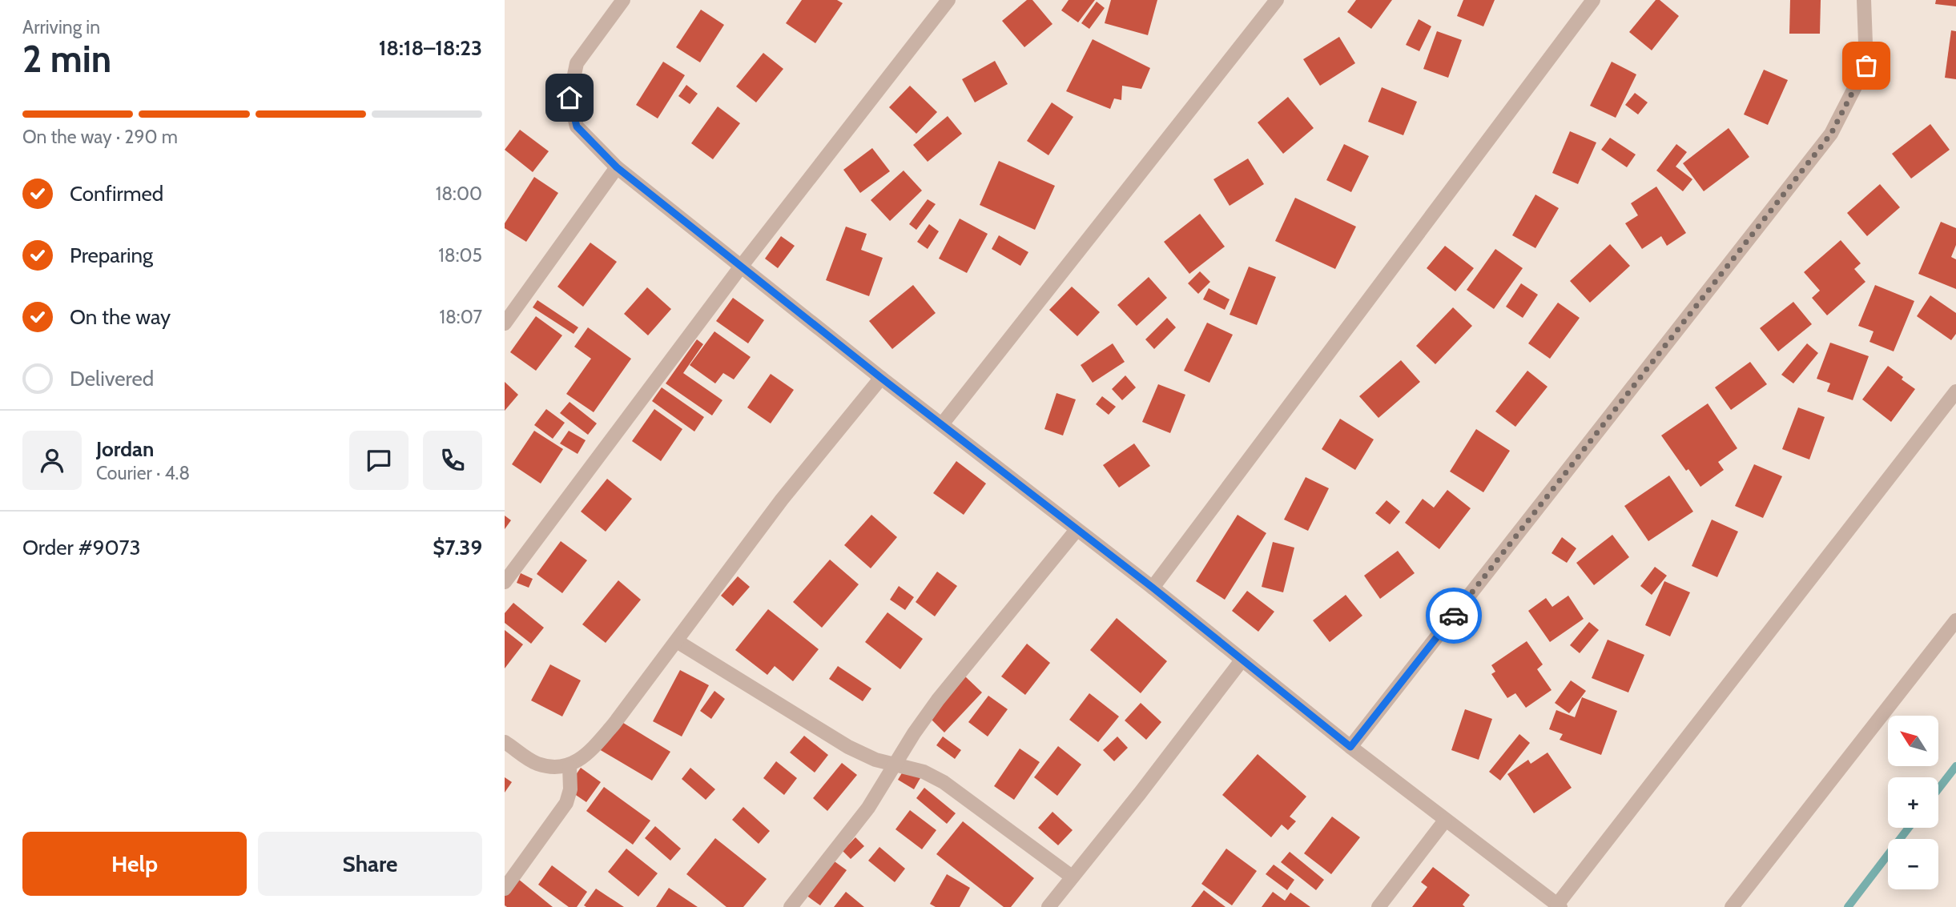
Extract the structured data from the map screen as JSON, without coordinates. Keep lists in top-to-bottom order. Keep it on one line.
{"north":"top left","page":{"heading":["2 min","Arriving in","18:18–18:23"],"panel":["Jordan","Courier · 4.8","Order #9073","$7.39"],"bar":"On the way · 290 m","list":[["Confirmed","18:00"],["Preparing","18:05"],["On the way","18:07"],"Delivered"],"map_buttons":["+","−"],"buttons":["Help","Share"]}}
